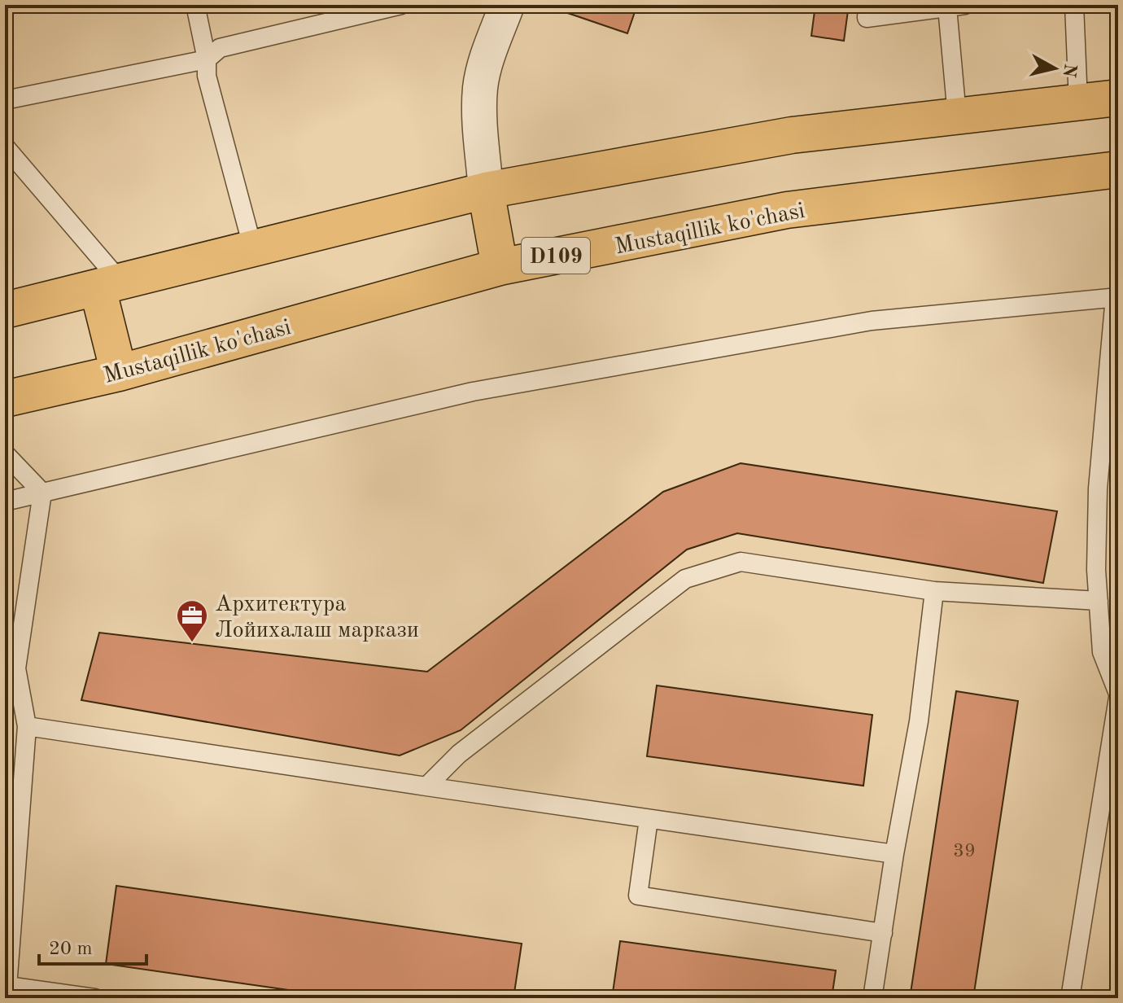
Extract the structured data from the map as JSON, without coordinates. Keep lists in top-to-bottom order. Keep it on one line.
{"streets":{"main road":["Mustaqillik ko'chasi","D109"]},"places":{"office":["Архитектура Лойихалаш маркази"]},"house_numbers":["39"],"scale_bar":"20 m","north":"right"}
